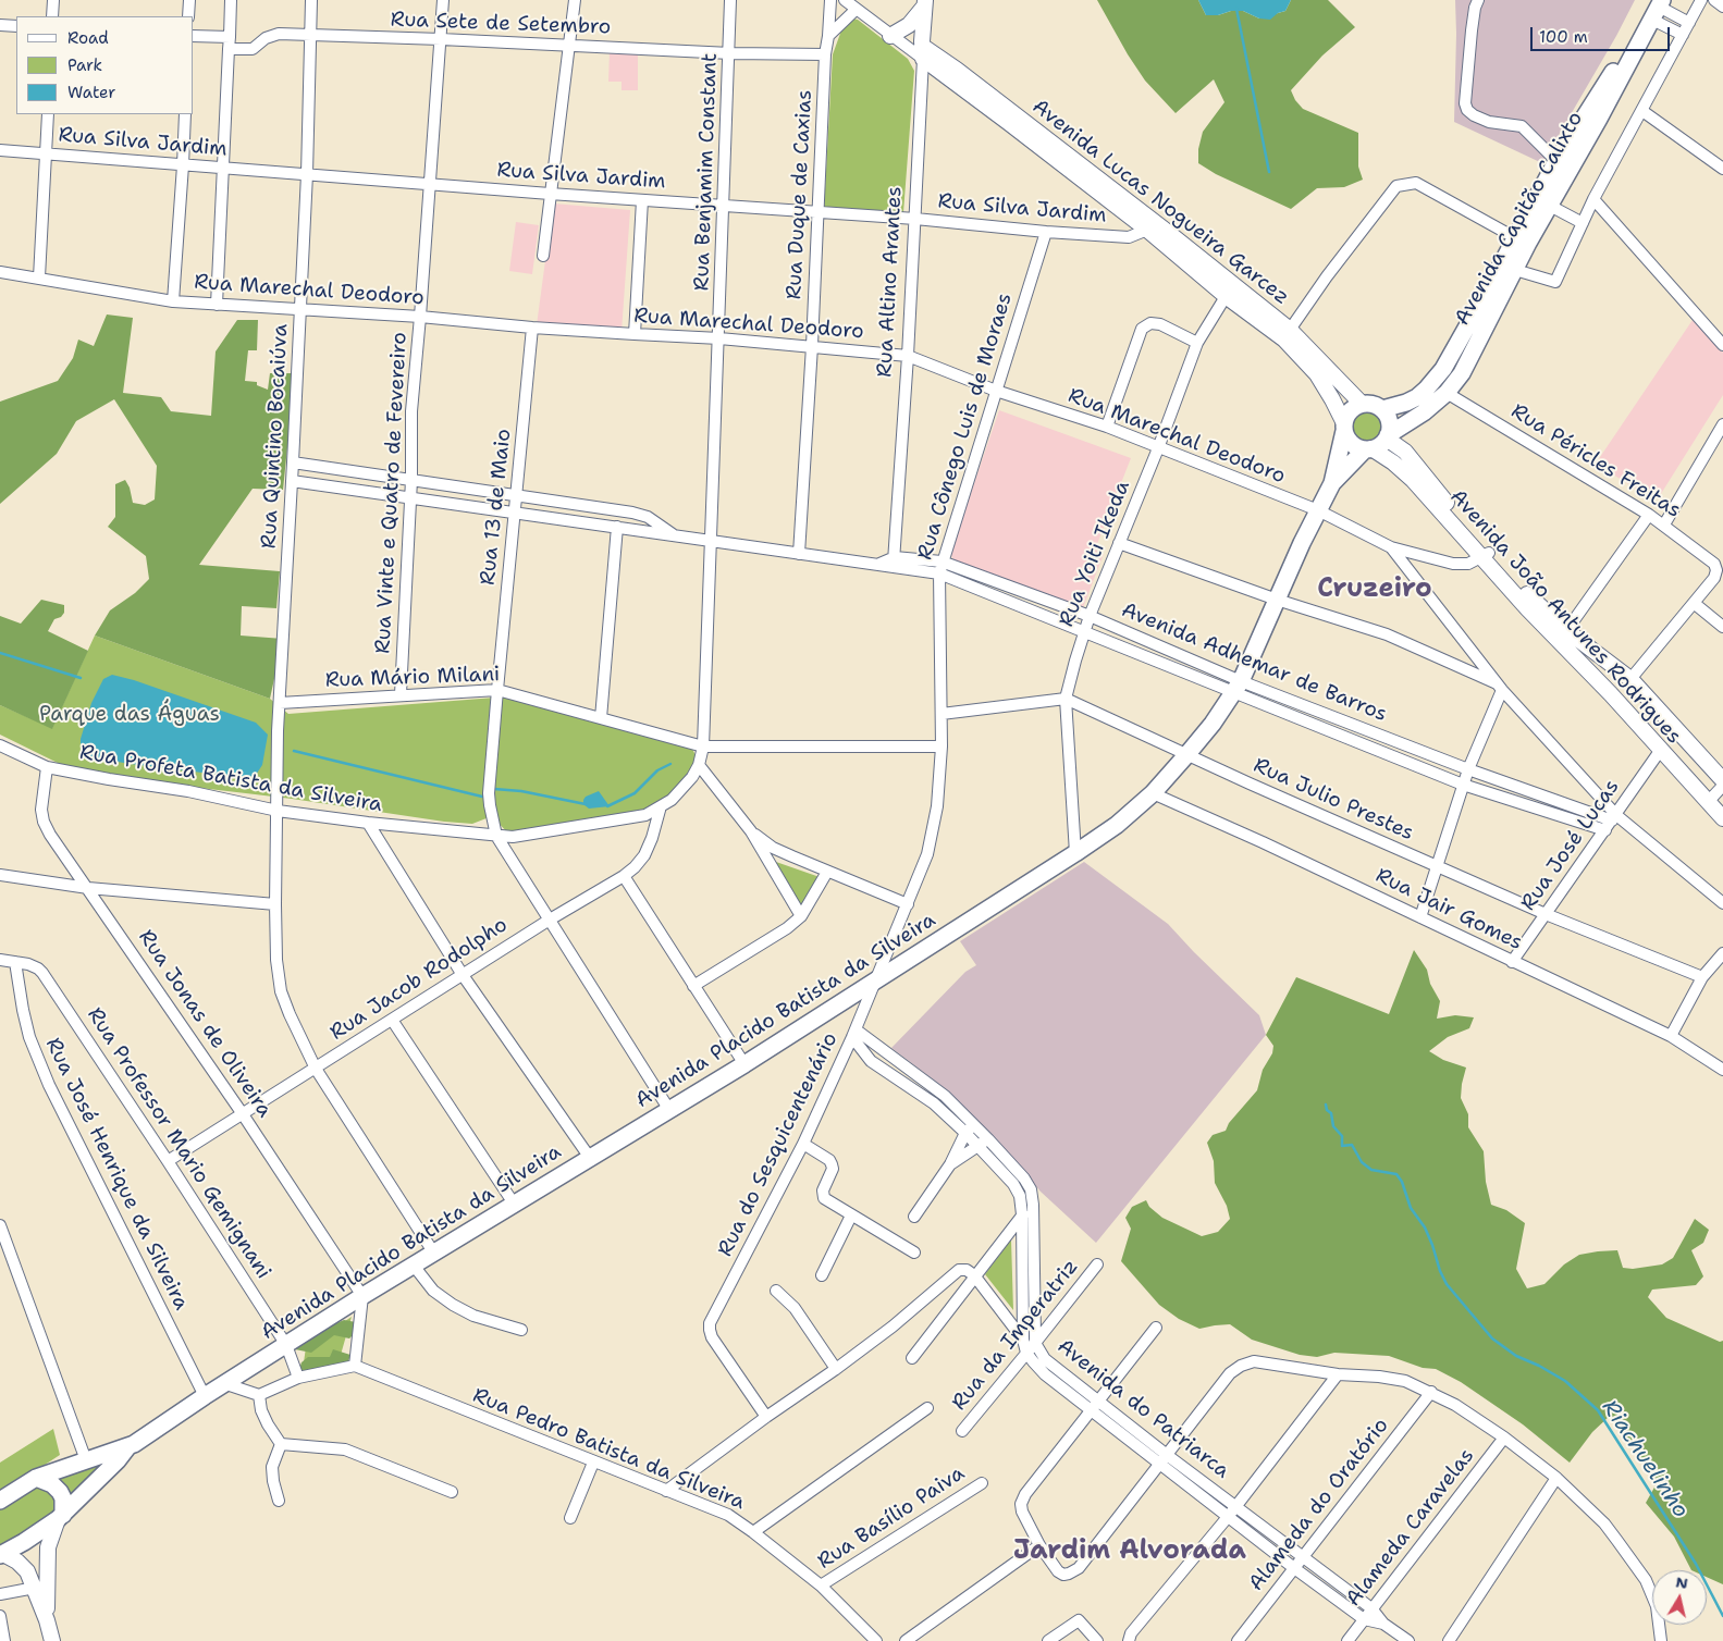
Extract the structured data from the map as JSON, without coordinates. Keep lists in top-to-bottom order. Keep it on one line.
{"streets":{"main road":["Avenida Capitão Calixto","Avenida Placido Batista da Silveira"],"street":["Rua Sete de Setembro","Rua Silva Jardim","Rua Benjamim Constant","Rua Duque de Caxias","Avenida Lucas Nogueira Garcez","Rua Altino Arantes","Rua Marechal Deodoro","Rua Cônego Luis de Moraes","Rua Quintino Bocaiúva","Rua Péricles Freitas","Rua Vinte e Quatro de Fevereiro","Rua 13 de Maio","Rua Yoiti Ikeda","Avenida João Antunes Rodrigues","Avenida Adhemar de Barros","Rua Mário Milani","Rua Profeta Batista da Silveira","Rua Julio Prestes","Rua José Lucas","Rua Jair Gomes","Rua Jacob Rodolpho","Rua Jonas de Oliveira","Rua Professor Mario Gemignani","Rua do Sesquicentenário","Rua José Henrique da Silveira","Rua da Imperatriz","Avenida do Patriarca","Rua Pedro Batista da Silveira","Alameda do Oratório","Rua Basílio Paiva","Alameda Caravelas"]},"crossings":[["Rua Sete de Setembro","Rua Benjamim Constant"],["Rua Sete de Setembro","Rua Duque de Caxias"],["Rua Sete de Setembro","Rua Quintino Bocaiúva"],["Rua Sete de Setembro","Rua Vinte e Quatro de Fevereiro"],["Rua Silva Jardim","Rua Benjamim Constant"],["Rua Silva Jardim","Rua Duque de Caxias"],["Rua Silva Jardim","Avenida Lucas Nogueira Garcez"],["Rua Silva Jardim","Rua Altino Arantes"],["Rua Silva Jardim","Rua Cônego Luis de Moraes"],["Rua Silva Jardim","Rua Quintino Bocaiúva"],["Rua Silva Jardim","Rua Vinte e Quatro de Fevereiro"],["Rua Benjamim Constant","Rua Marechal Deodoro"],["Rua Benjamim Constant","Rua Mário Milani"],["Rua Benjamim Constant","Rua Profeta Batista da Silveira"],["Rua Duque de Caxias","Rua Marechal Deodoro"],["Avenida Lucas Nogueira Garcez","Avenida Capitão Calixto"],["Avenida Lucas Nogueira Garcez","Rua Altino Arantes"],["Avenida Lucas Nogueira Garcez","Rua Yoiti Ikeda"],["Avenida Lucas Nogueira Garcez","Avenida João Antunes Rodrigues"],["Avenida Lucas Nogueira Garcez","Avenida Placido Batista da Silveira"],["Avenida Capitão Calixto","Rua Péricles Freitas"],["Avenida Capitão Calixto","Avenida João Antunes Rodrigues"],["Avenida Capitão Calixto","Avenida Placido Batista da Silveira"],["Rua Altino Arantes","Rua Marechal Deodoro"],["Rua Altino Arantes","Avenida Adhemar de Barros"],["Rua Marechal Deodoro","Rua Cônego Luis de Moraes"],["Rua Marechal Deodoro","Rua Quintino Bocaiúva"],["Rua Marechal Deodoro","Rua Vinte e Quatro de Fevereiro"],["Rua Marechal Deodoro","Rua 13 de Maio"],["Rua Marechal Deodoro","Rua Yoiti Ikeda"],["Rua Marechal Deodoro","Avenida João Antunes Rodrigues"],["Rua Marechal Deodoro","Avenida Adhemar de Barros"],["Rua Marechal Deodoro","Avenida Placido Batista da Silveira"],["Rua Cônego Luis de Moraes","Avenida Adhemar de Barros"],["Rua Cônego Luis de Moraes","Rua Mário Milani"],["Rua Cônego Luis de Moraes","Avenida Placido Batista da Silveira"],["Rua Cônego Luis de Moraes","Rua do Sesquicentenário"],["Rua Quintino Bocaiúva","Rua Mário Milani"],["Rua Quintino Bocaiúva","Rua Profeta Batista da Silveira"],["Rua Quintino Bocaiúva","Rua Jacob Rodolpho"],["Rua Quintino Bocaiúva","Avenida Placido Batista da Silveira"],["Rua Vinte e Quatro de Fevereiro","Rua Mário Milani"],["Rua 13 de Maio","Rua Mário Milani"],["Rua 13 de Maio","Rua Profeta Batista da Silveira"],["Rua Yoiti Ikeda","Avenida Adhemar de Barros"],["Rua Yoiti Ikeda","Rua Julio Prestes"],["Rua Yoiti Ikeda","Avenida Placido Batista da Silveira"],["Avenida João Antunes Rodrigues","Rua José Lucas"],["Avenida João Antunes Rodrigues","Avenida Placido Batista da Silveira"],["Avenida Adhemar de Barros","Rua José Lucas"],["Avenida Adhemar de Barros","Avenida Placido Batista da Silveira"],["Rua Profeta Batista da Silveira","Rua Jacob Rodolpho"],["Rua Profeta Batista da Silveira","Rua Jonas de Oliveira"],["Rua Julio Prestes","Rua José Lucas"],["Rua Julio Prestes","Avenida Placido Batista da Silveira"],["Rua José Lucas","Rua Jair Gomes"],["Rua Jair Gomes","Avenida Placido Batista da Silveira"],["Rua Jacob Rodolpho","Rua Jonas de Oliveira"],["Rua Jacob Rodolpho","Rua Professor Mario Gemignani"],["Avenida Placido Batista da Silveira","Rua Jonas de Oliveira"],["Avenida Placido Batista da Silveira","Rua Professor Mario Gemignani"],["Avenida Placido Batista da Silveira","Rua do Sesquicentenário"],["Avenida Placido Batista da Silveira","Rua José Henrique da Silveira"],["Rua Professor Mario Gemignani","Rua José Henrique da Silveira"],["Rua do Sesquicentenário","Avenida do Patriarca"],["Rua da Imperatriz","Avenida do Patriarca"],["Avenida do Patriarca","Alameda do Oratório"],["Avenida do Patriarca","Alameda Caravelas"],["Rua Pedro Batista da Silveira","Rua Basílio Paiva"]],"districts":["Cruzeiro","Jardim Alvorada"],"water":["Riachuelinho"],"parks":["Parque das Águas"],"legend":["Road","Park","Water"],"scale_bar":"100 m","north":"top"}
